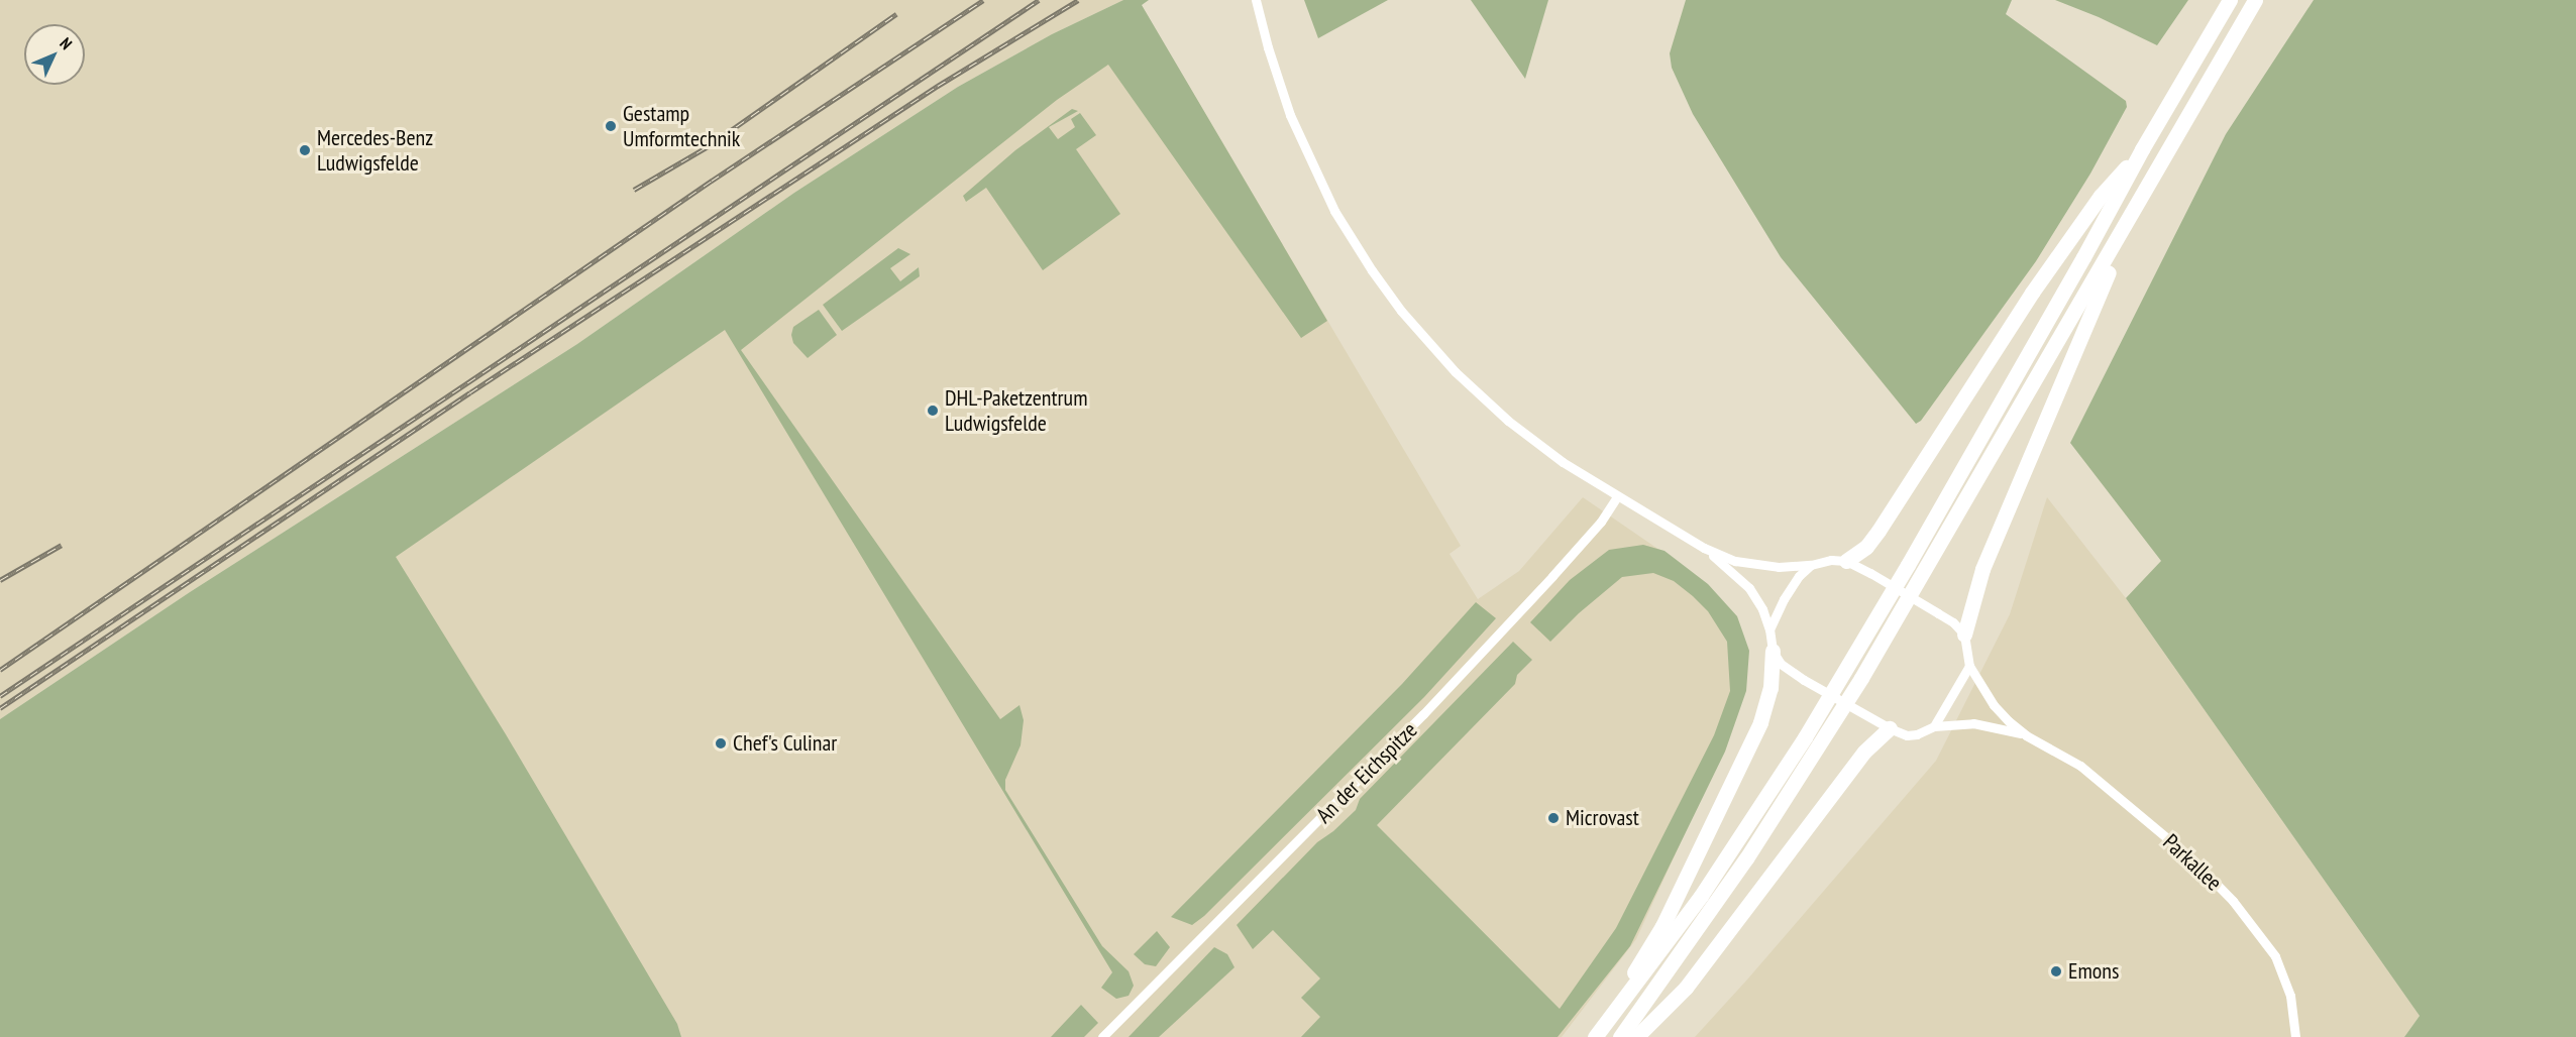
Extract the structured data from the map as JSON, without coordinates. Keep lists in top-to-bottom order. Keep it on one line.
{"streets":{"street":["An der Eichspitze","Parkallee"]},"places":["Gestamp Umformtechnik","Mercedes-Benz Ludwigsfelde","DHL-Paketzentrum Ludwigsfelde","Chef's Culinar","Microvast","Emons"],"north":"top right"}
